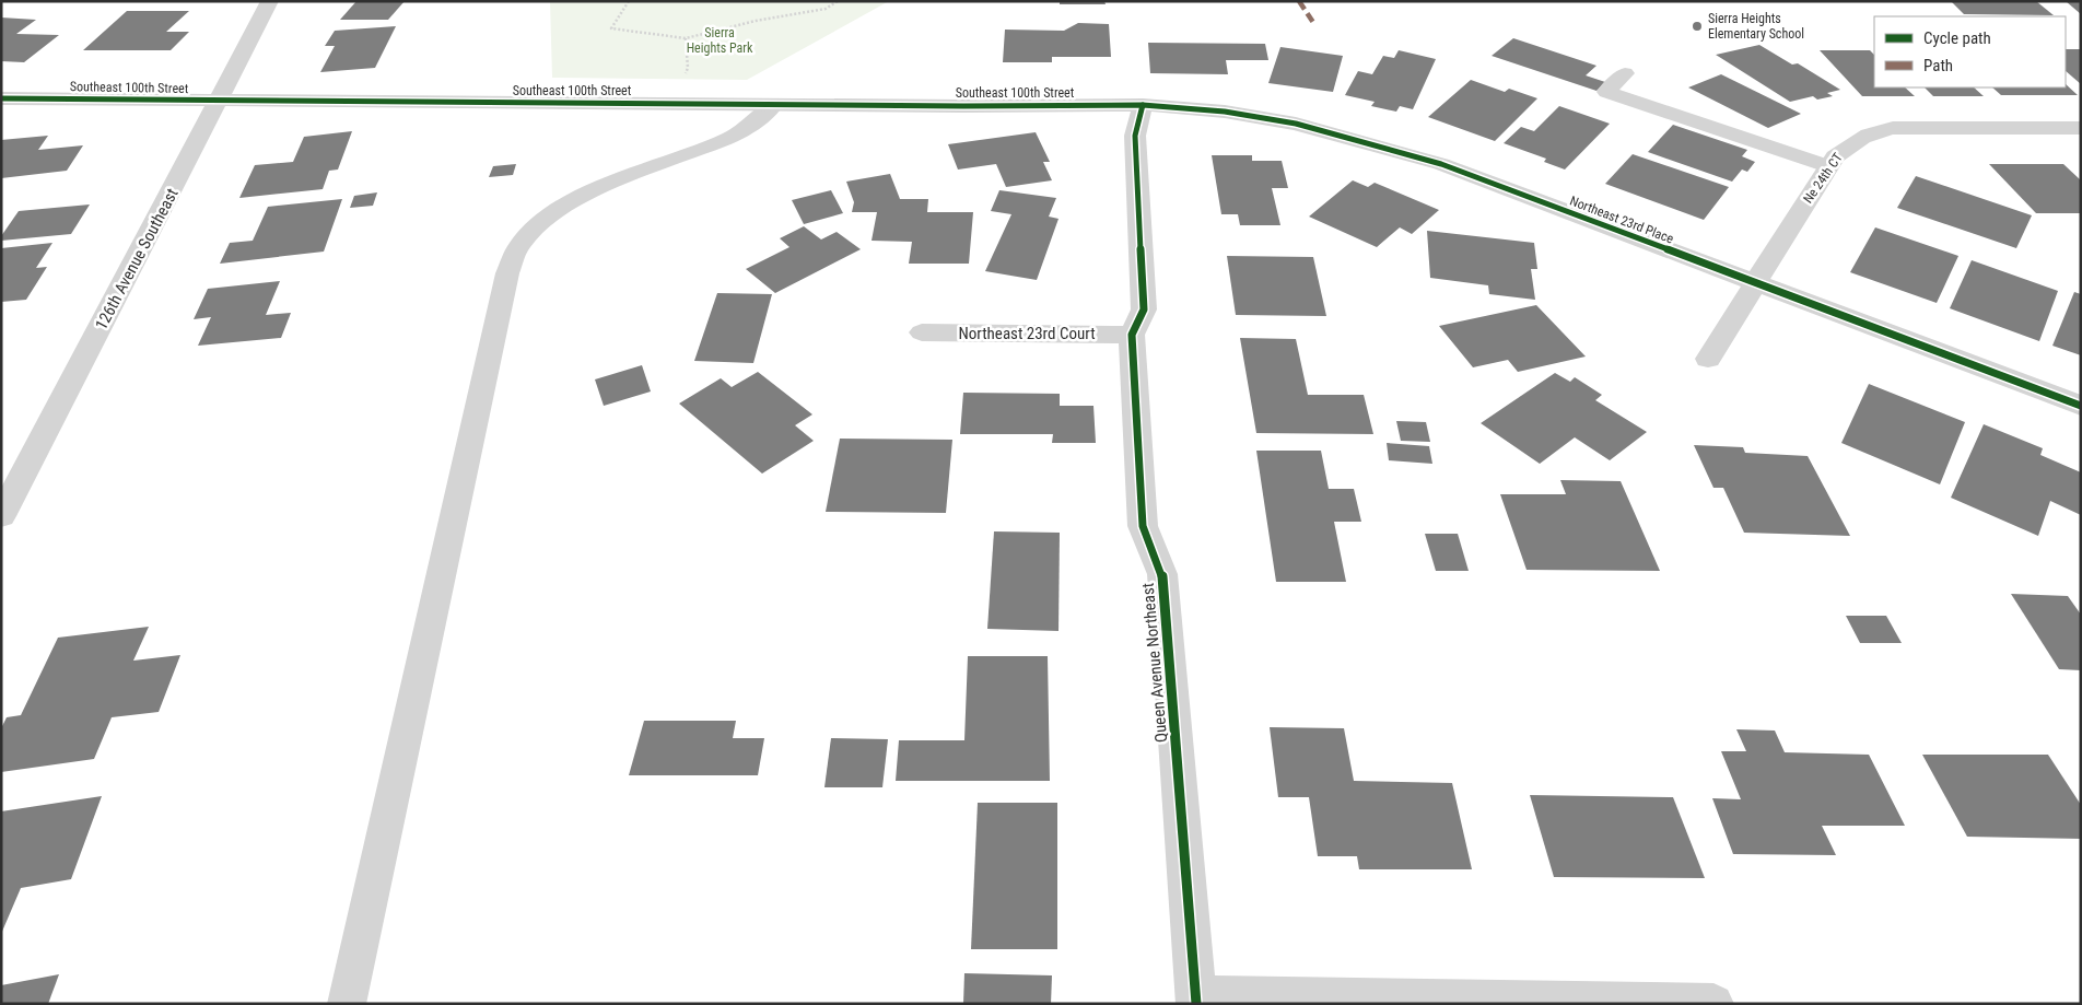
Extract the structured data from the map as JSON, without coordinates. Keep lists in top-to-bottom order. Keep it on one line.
{"streets":{"street":["Southeast 100th Street","Ne 24th CT","Northeast 23rd Place","126th Avenue Southeast","Northeast 23rd Court","Queen Avenue Northeast"]},"crossings":[["Southeast 100th Street","Northeast 23rd Place"],["Southeast 100th Street","126th Avenue Southeast"],["Southeast 100th Street","Queen Avenue Northeast"],["Ne 24th CT","Northeast 23rd Place"],["Northeast 23rd Place","Queen Avenue Northeast"],["Northeast 23rd Court","Queen Avenue Northeast"]],"parks":["Sierra Heights Park"],"places":["Sierra Heights Elementary School"],"legend":["Cycle path","Path"]}
